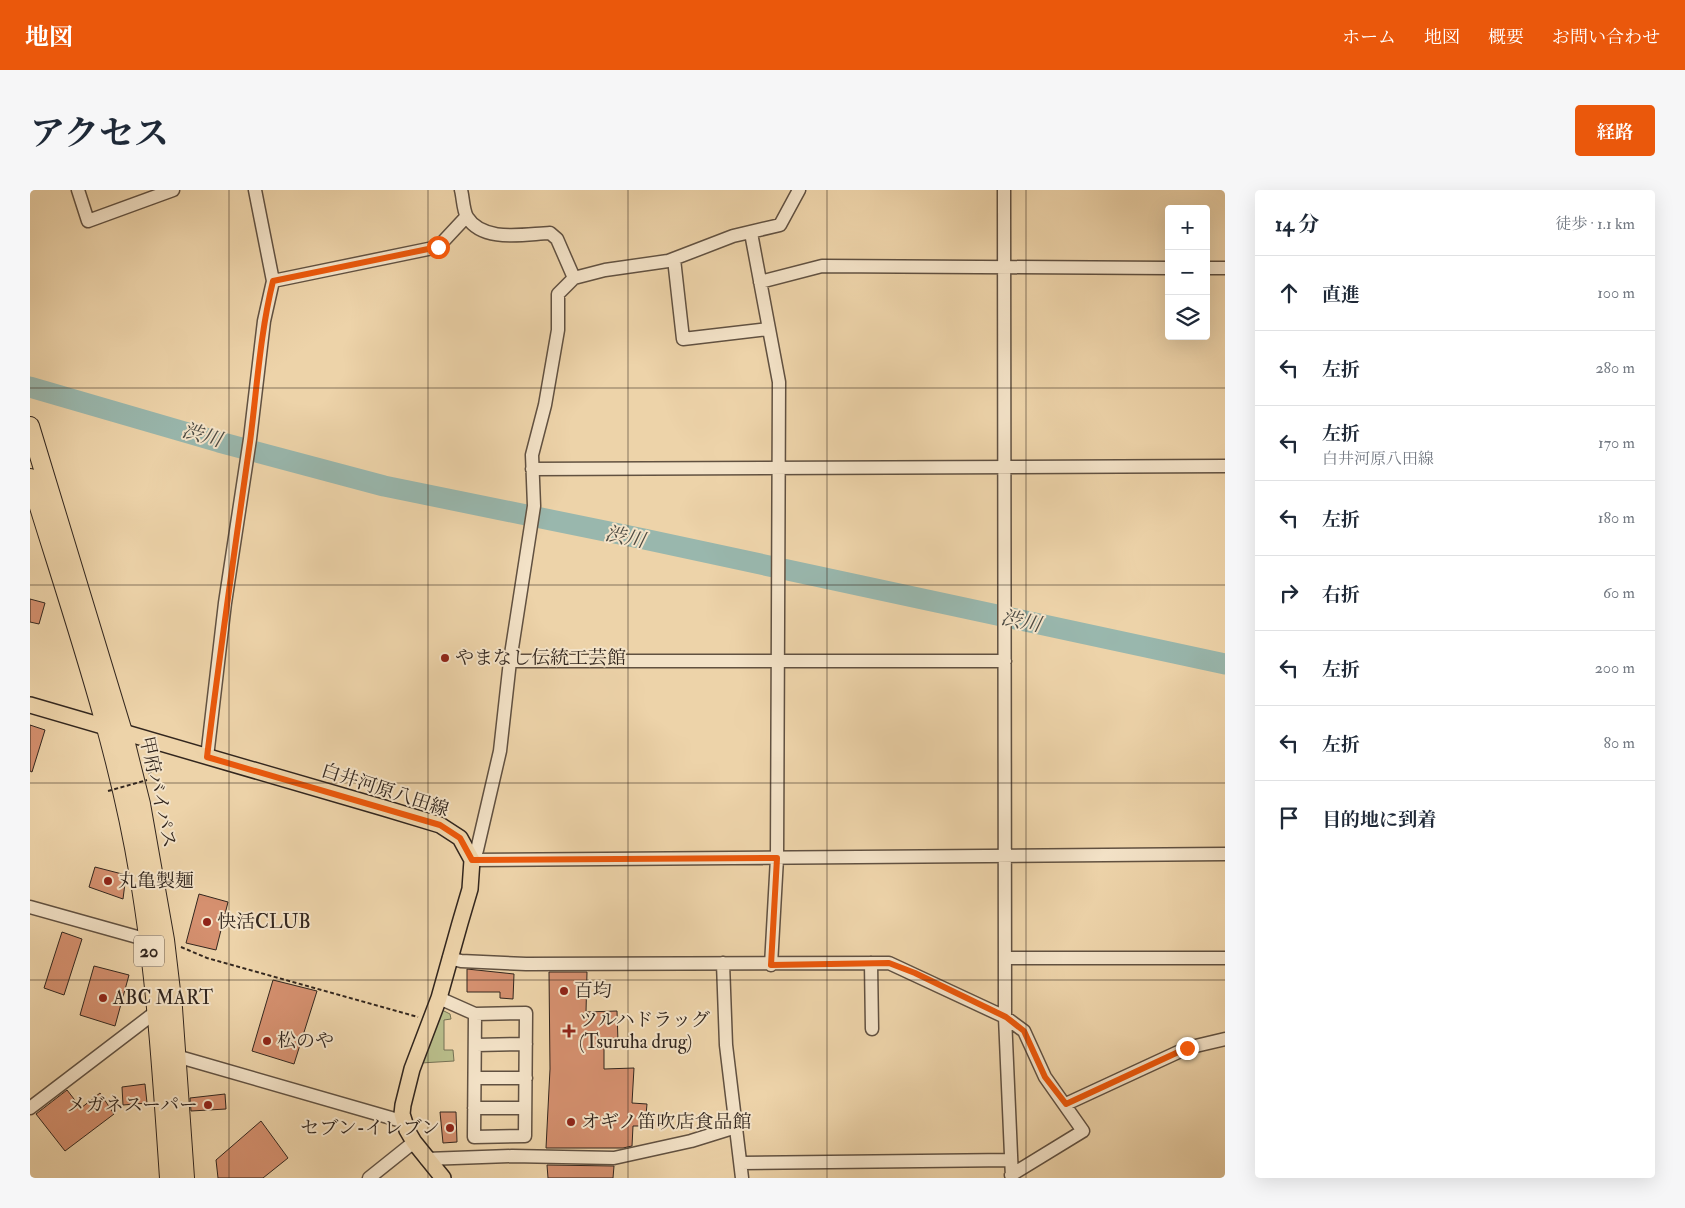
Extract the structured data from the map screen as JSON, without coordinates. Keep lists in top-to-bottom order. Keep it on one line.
{"streets":{"highway":["甲府バイパス","20"],"main road":["白井河原八田線"]},"crossings":[["白井河原八田線","甲府バイパス"]],"water":["渋川"],"places":{"other":["やまなし伝統工芸館","丸亀製麺","快活CLUB","百均","ABC MART","松のや","メガネスーパー","オギノ笛吹店食品館","セブン-イレブン"],"health":["ツルハドラッグ (Tsuruha drug)"]},"page":{"header":"地図","nav":["ホーム","地図","概要","お問い合わせ"],"title":"アクセス","buttons":"経路","heading":["14 分","徒歩 · 1.1 km"],"map_buttons":["+","−"],"list":[["直進","100 m"],["左折","280 m"],["左折","白井河原八田線","170 m"],["左折","180 m"],["右折","60 m"],["左折","200 m"],["左折","80 m"],"目的地に到着"]}}
